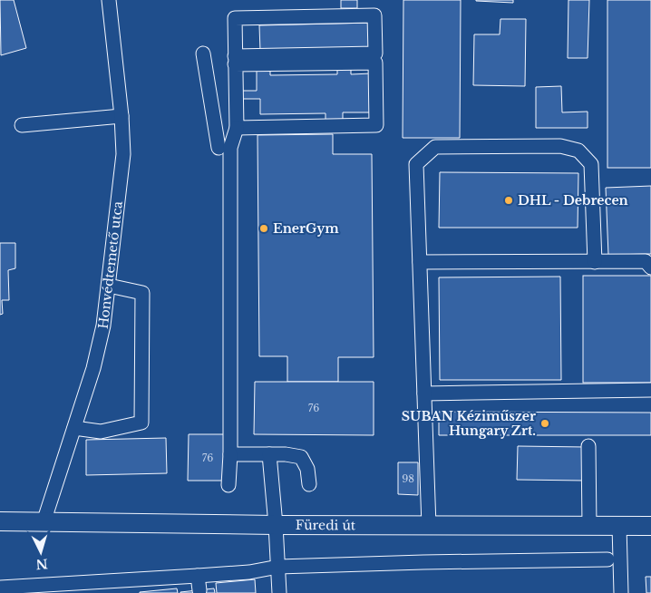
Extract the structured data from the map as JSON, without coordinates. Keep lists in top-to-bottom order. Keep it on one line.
{"streets":{"main road":["Füredi út"],"street":["Honvédtemető utca"]},"crossings":[["Honvédtemető utca","Füredi út"]],"places":["DHL - Debrecen","EnerGym","SUBAN Kéziműszer Hungary Zrt."],"house_numbers":["76","76","98"],"north":"bottom"}
